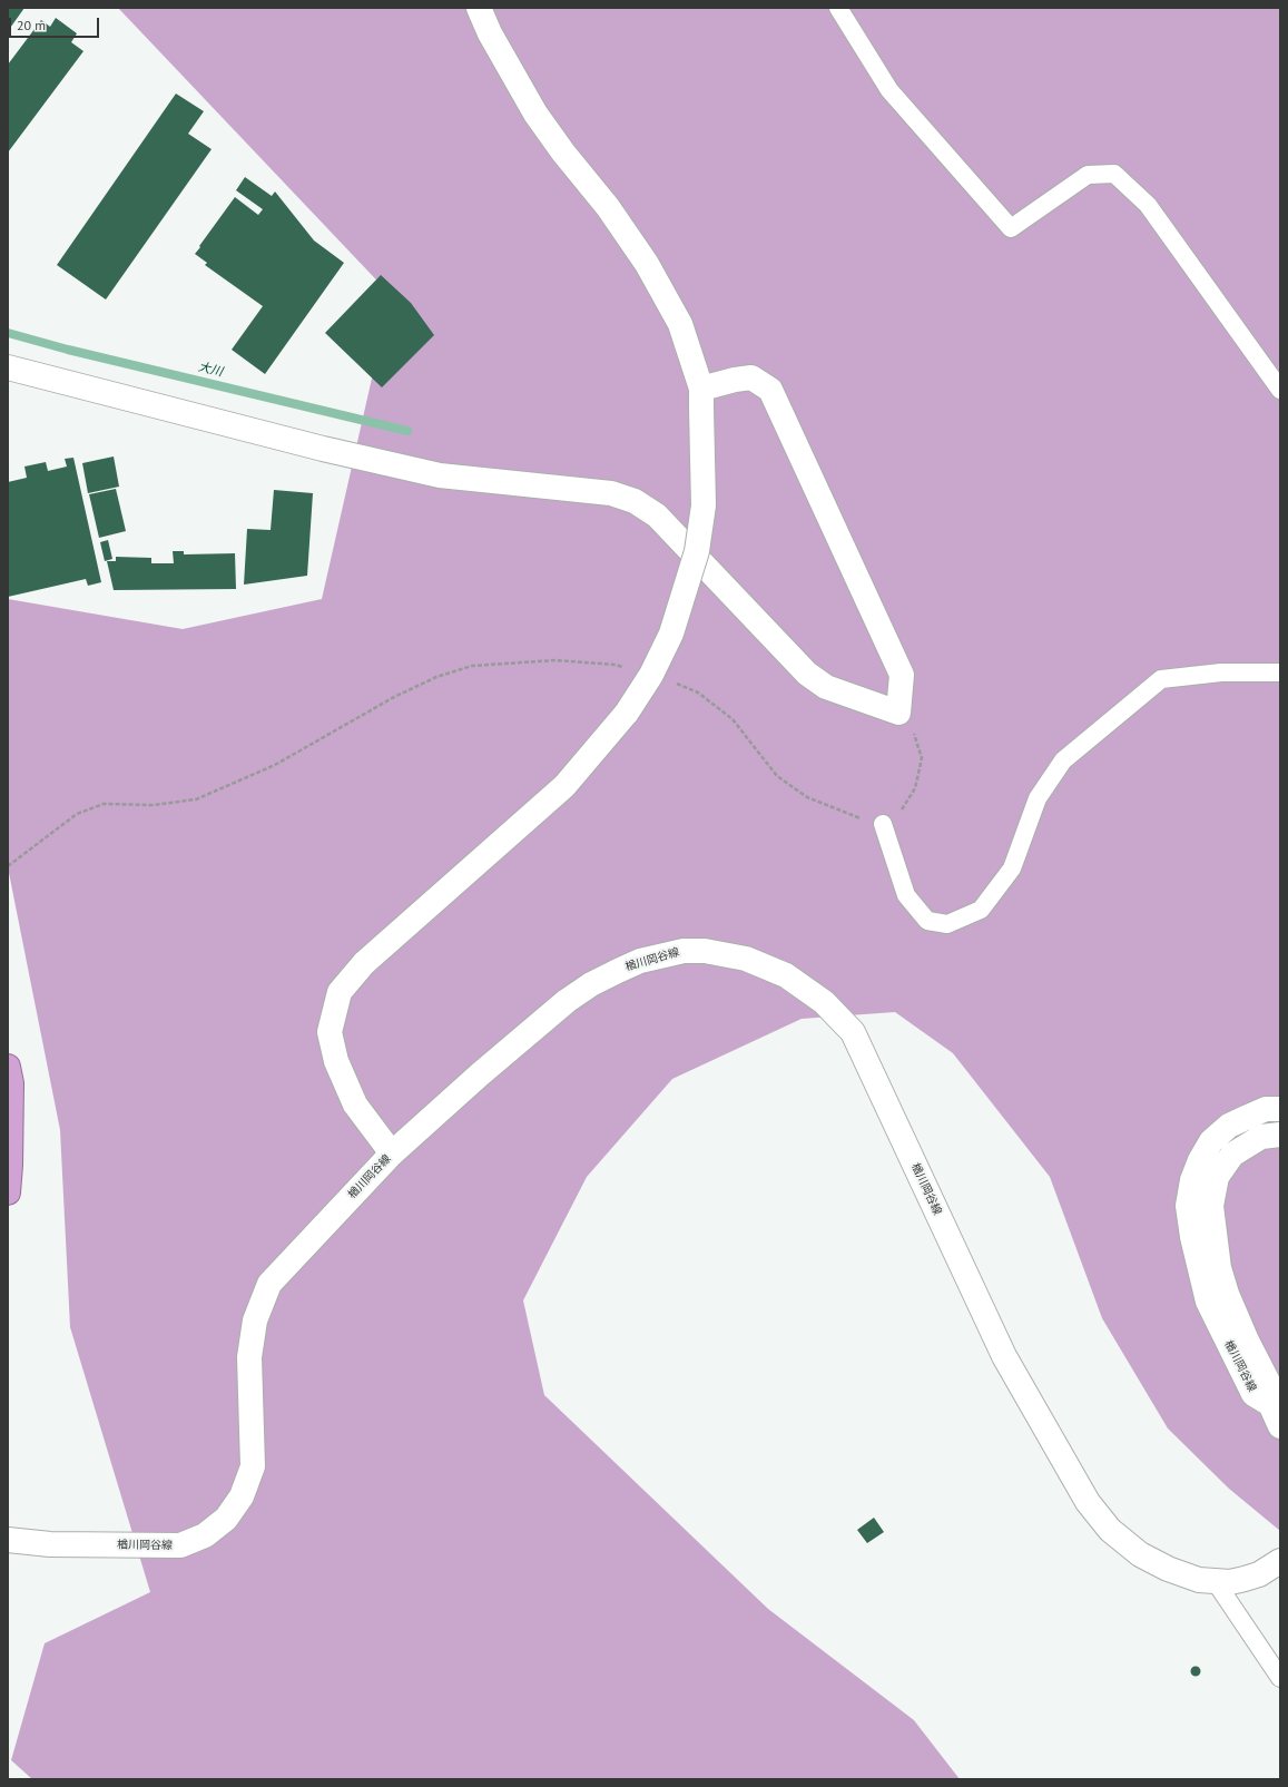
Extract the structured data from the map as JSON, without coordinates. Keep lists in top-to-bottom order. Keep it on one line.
{"streets":{"street":["楢川岡谷線"]},"water":["大川"],"scale_bar":"20 m"}
